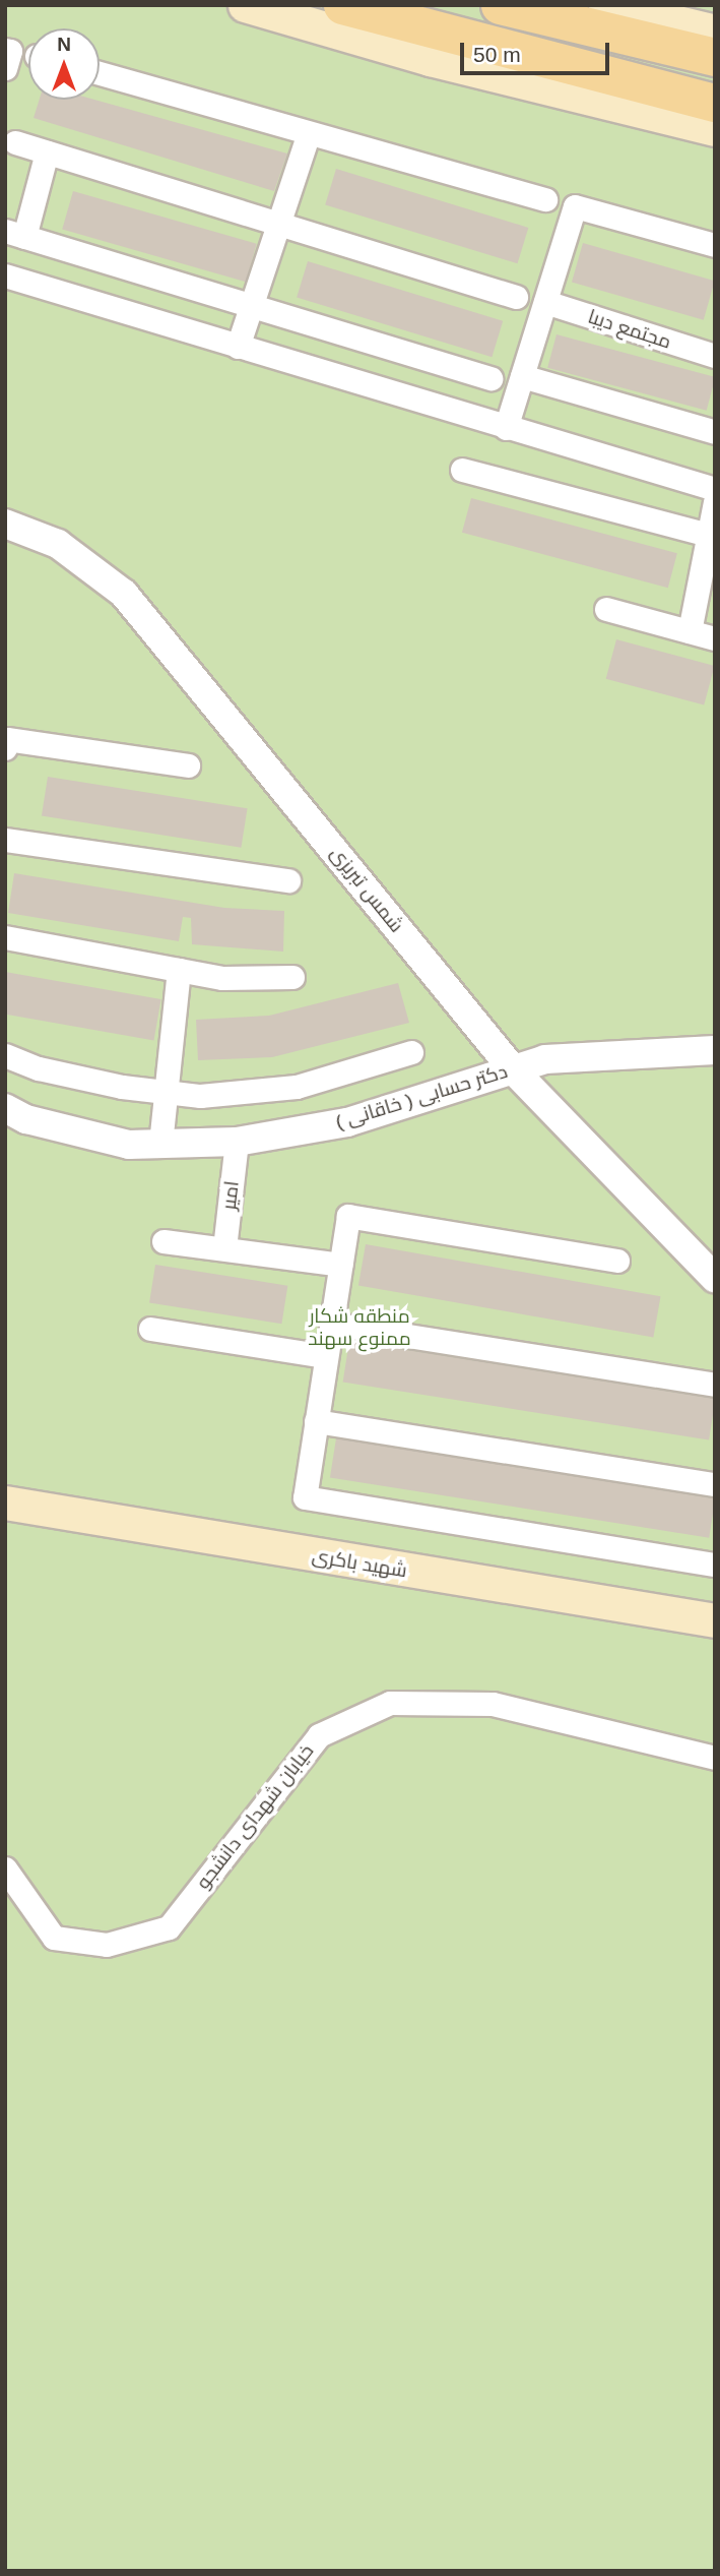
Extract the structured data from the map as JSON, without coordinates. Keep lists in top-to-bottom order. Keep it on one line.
{"streets":{"main road":["شهید باکری"],"street":["مجتمع دیبا","شمس تبریزی","دکتر حسابی ( خاقانی )","امیر","خیابان شهدای دانشجو"]},"crossings":[["شمس تبریزی","دکتر حسابی ( خاقانی )"],["دکتر حسابی ( خاقانی )","امیر"]],"parks":["منطقه شکار ممنوع سهند"],"scale_bar":"50 m","north":"top"}
